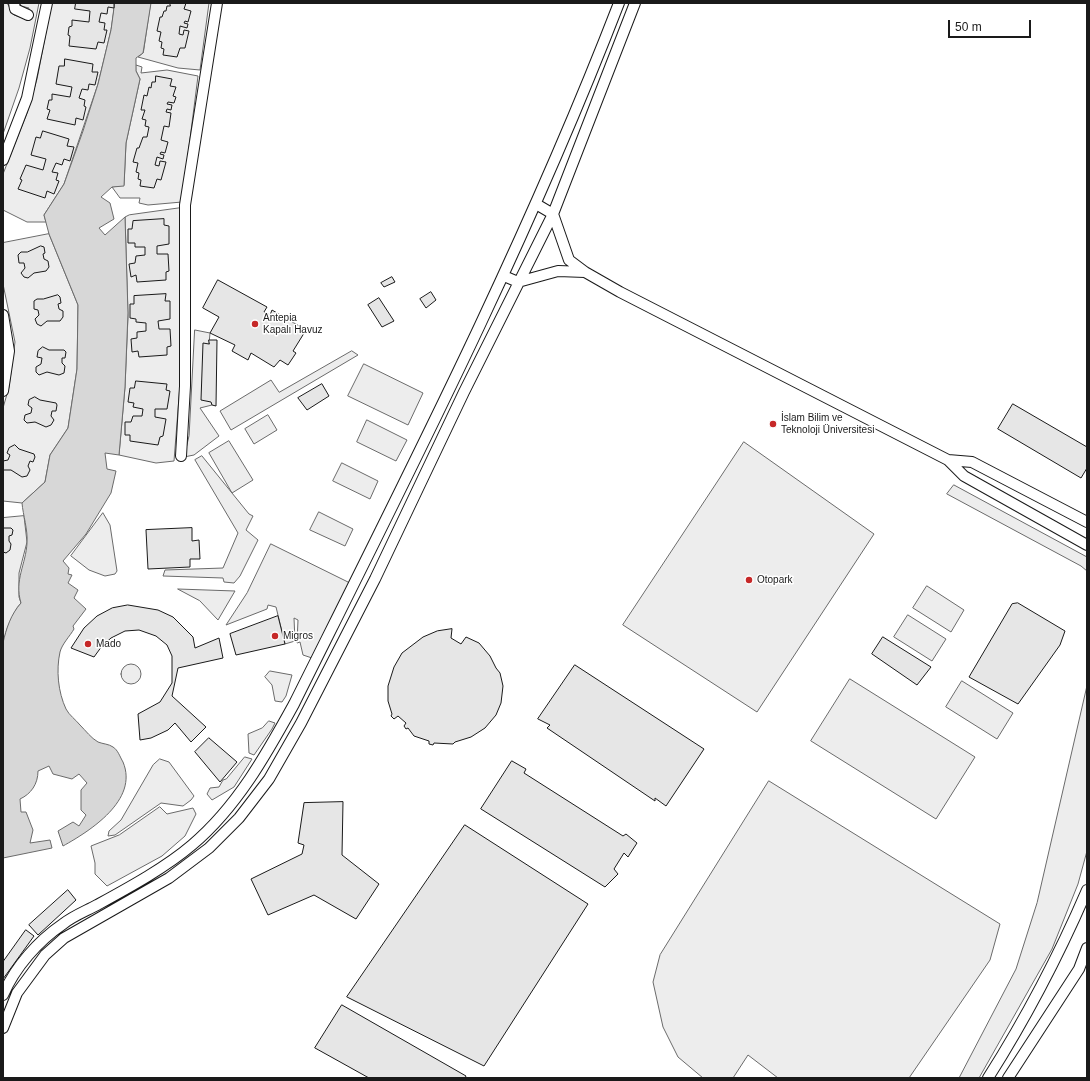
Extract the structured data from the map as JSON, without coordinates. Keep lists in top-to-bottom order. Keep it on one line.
{"places":["Antepia Kapalı Havuz","İslam Bilim ve Teknoloji Üniversitesi","Otopark","Migros","Mado"],"scale_bar":"50 m"}
